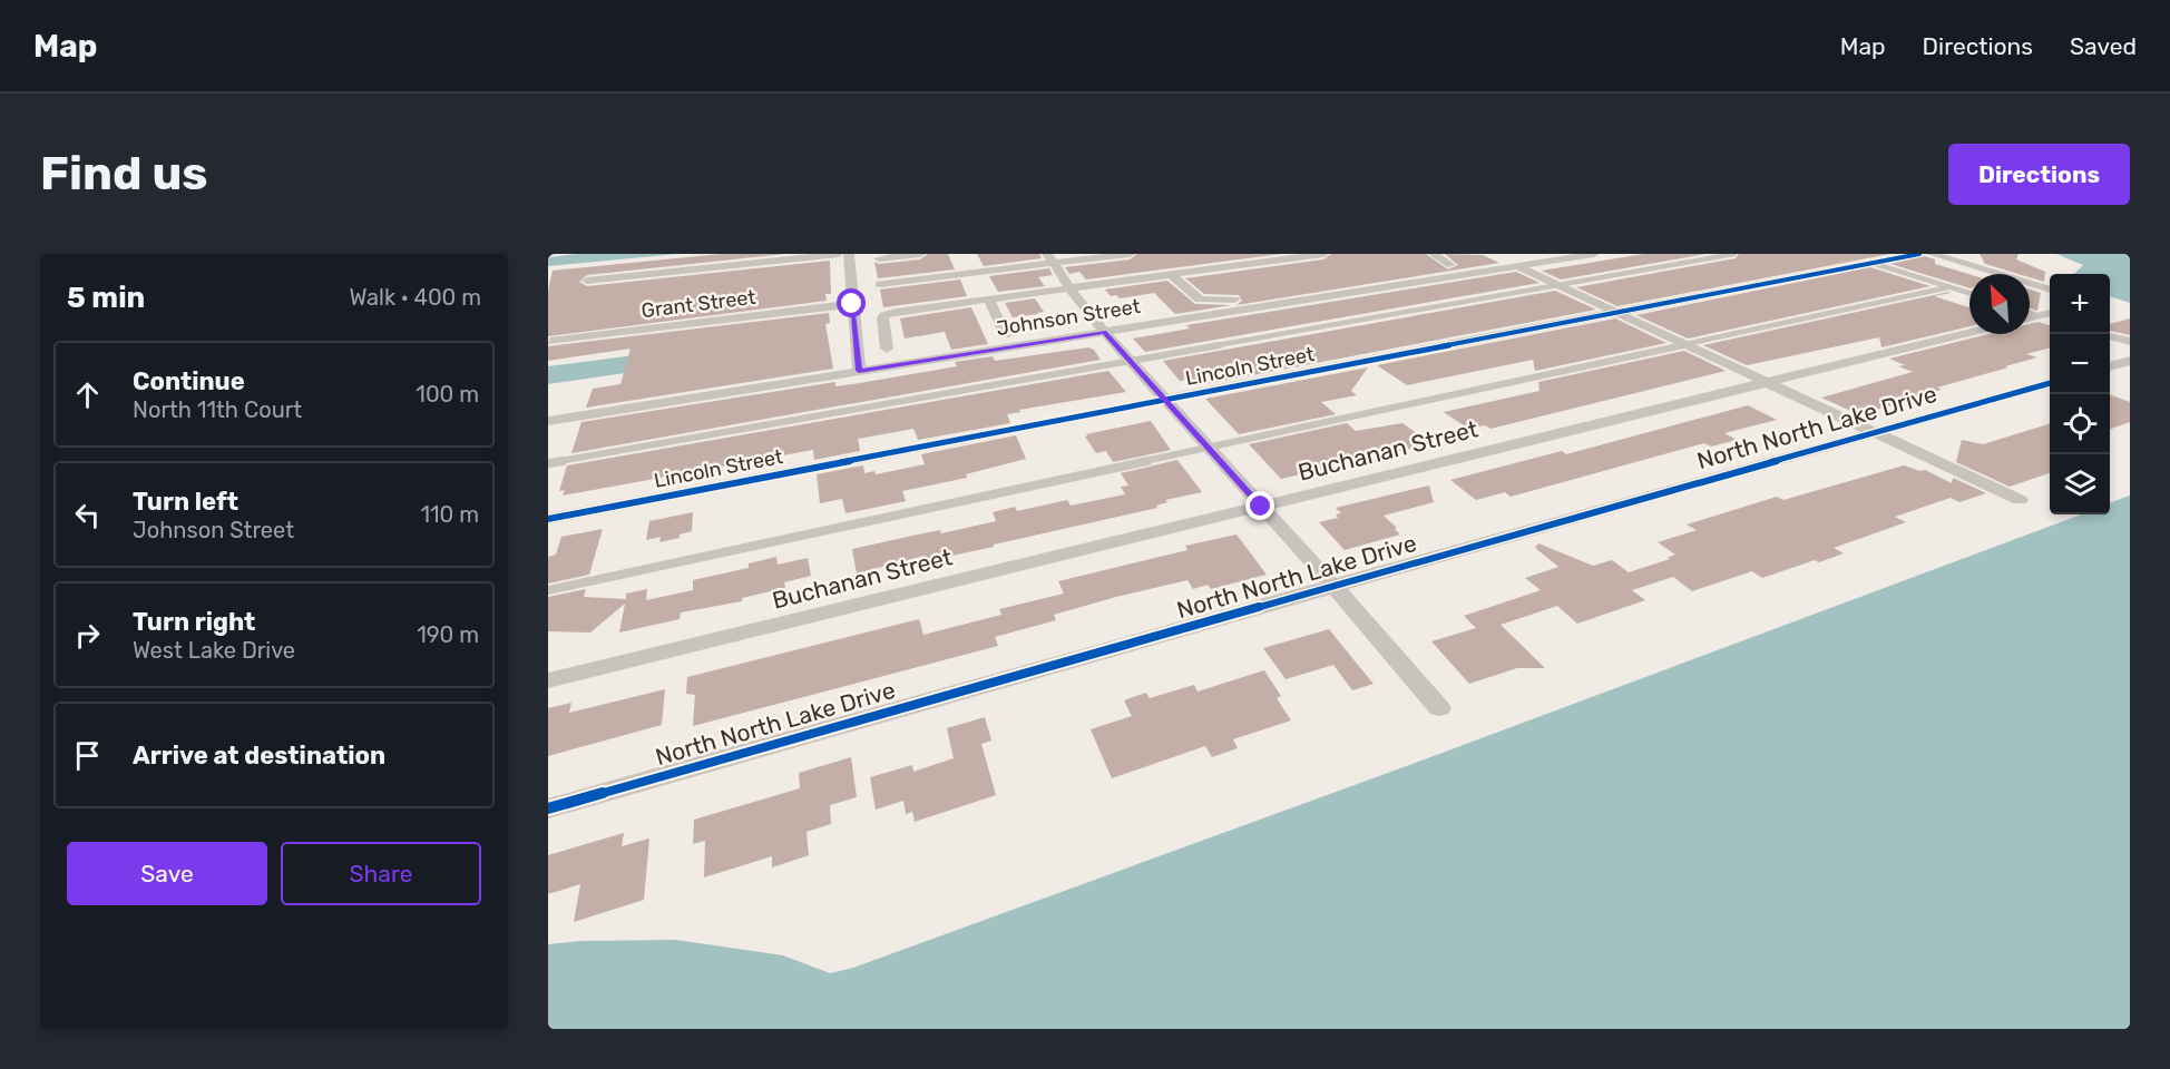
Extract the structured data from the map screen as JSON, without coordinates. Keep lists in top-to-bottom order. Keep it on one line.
{"streets":{"street":["Grant Street","Johnson Street","Lincoln Street","North North Lake Drive","Buchanan Street"]},"north":"top left","page":{"header":"Map","nav":["Map","Directions","Saved"],"buttons":["Directions",["Save","Share"]],"title":"Find us","heading":["5 min","Walk · 400 m"],"map_buttons":["+","−"],"list":[["Continue","North 11th Court","100 m"],["Turn left","Johnson Street","110 m"],["Turn right","West Lake Drive","190 m"],"Arrive at destination"]}}
